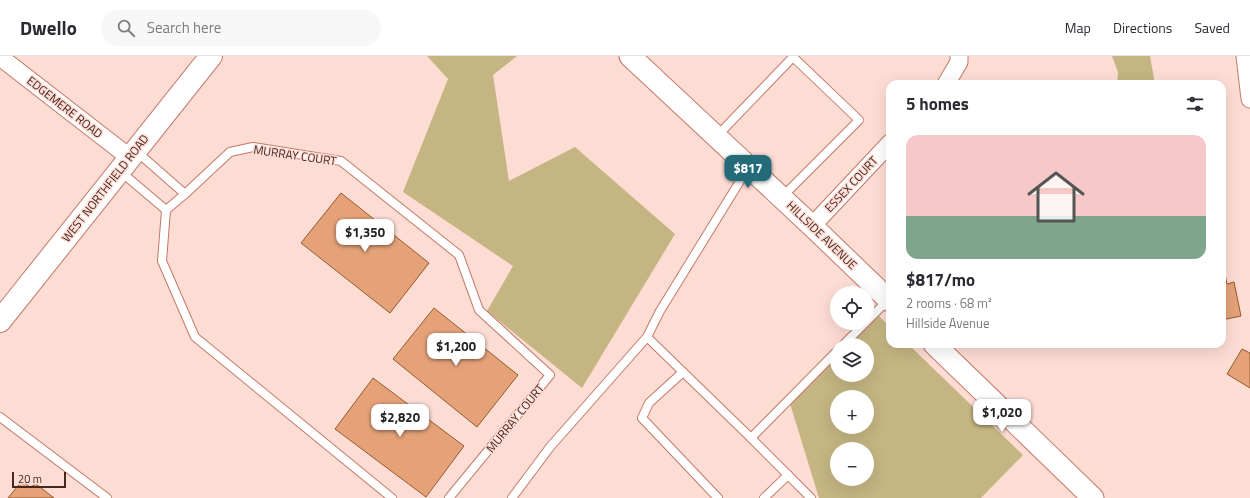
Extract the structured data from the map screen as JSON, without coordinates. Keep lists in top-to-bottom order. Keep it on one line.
{"streets":{"main road":["WEST NORTHFIELD ROAD"],"street":["EDGEMERE ROAD","ESSEX COURT","HILLSIDE AVENUE"],"lane":["MURRAY COURT"]},"crossings":[["EDGEMERE ROAD","WEST NORTHFIELD ROAD"],["ESSEX COURT","HILLSIDE AVENUE"]],"scale_bar":"20 m","page":{"header":"Dwello","search":"Search here","nav":["Map","Directions","Saved"],"heading":"5 homes","list":[{"name":"$817/mo","note":"2 rooms · 68 m² · Hillside Avenue"}],"price":["$817","$1,350","$1,200","$1,020","$2,820"],"map_buttons":["+","−"],"scale":"20 m"}}
